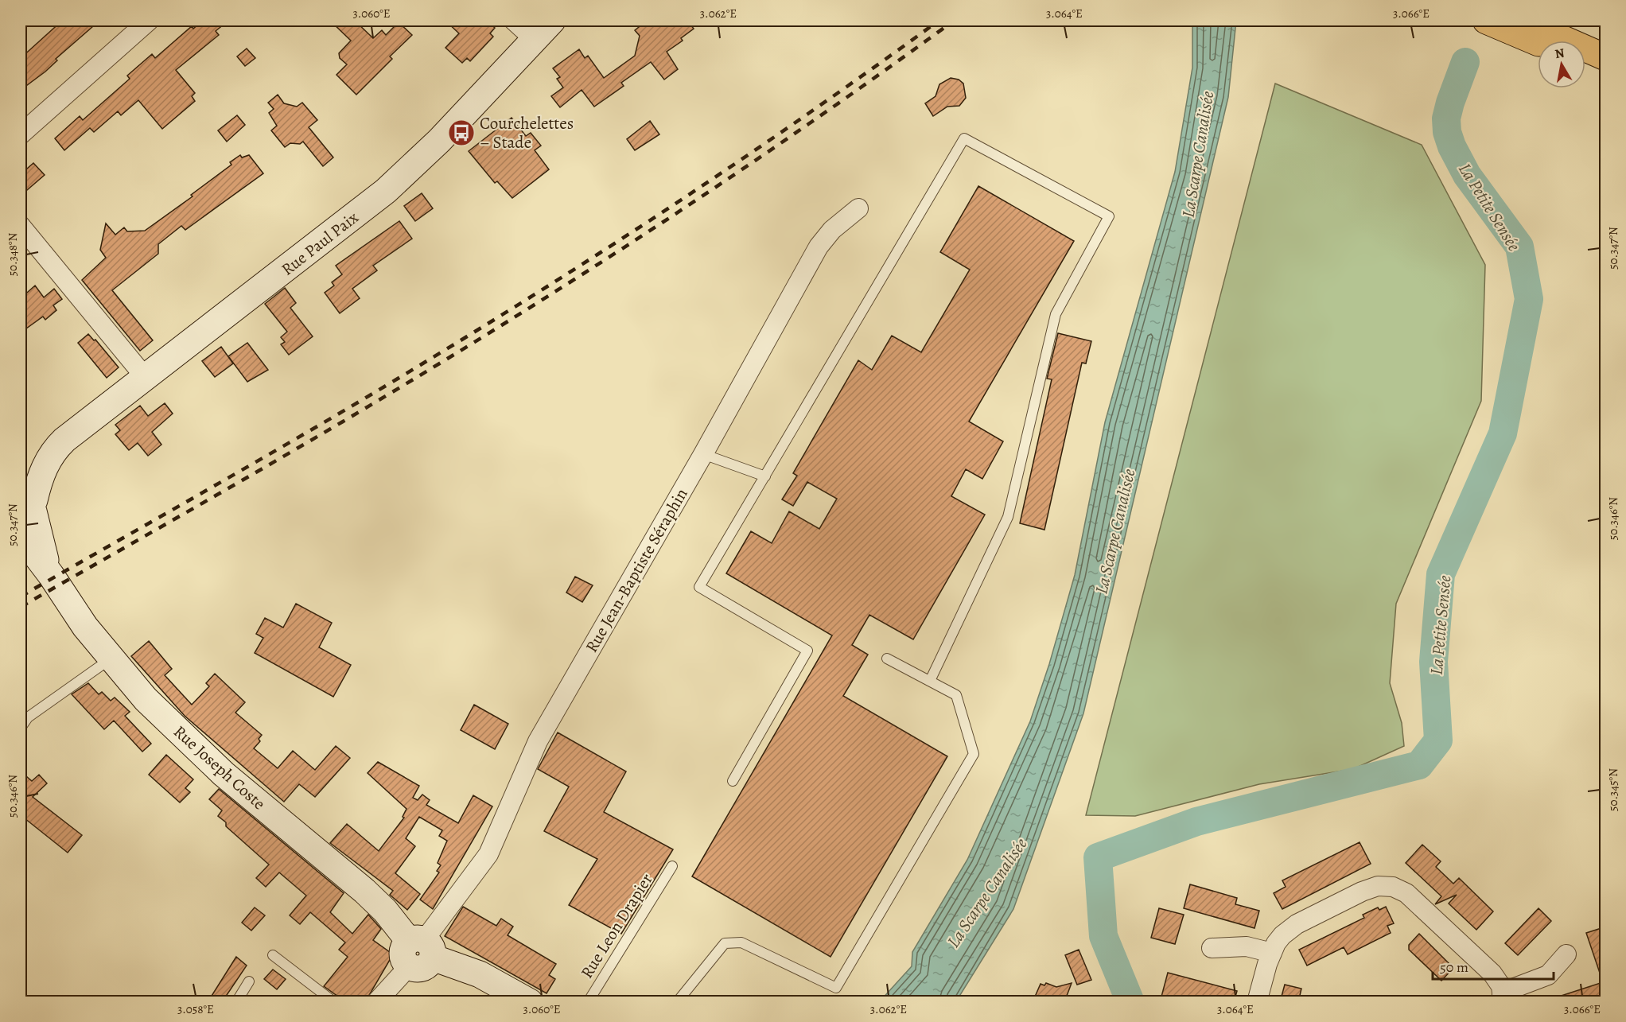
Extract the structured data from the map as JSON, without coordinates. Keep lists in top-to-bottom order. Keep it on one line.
{"streets":{"street":["Rue Paul Paix","Rue Jean-Baptiste Séraphin","Rue Joseph Coste"],"lane":["Rue Leon Drapier"]},"crossings":[["Rue Paul Paix","Rue Joseph Coste"],["Rue Jean-Baptiste Séraphin","Rue Joseph Coste"]],"water":["La Scarpe Canalisée","La Petite Sensée"],"places":{"bus stop":["Courchelettes – Stade"]},"scale_bar":"50 m","north":"top","coordinates":["3.060°E","3.062°E","3.064°E","3.066°E","50.347°N","50.348°N","50.346°N","50.345°N","3.058°E"]}
